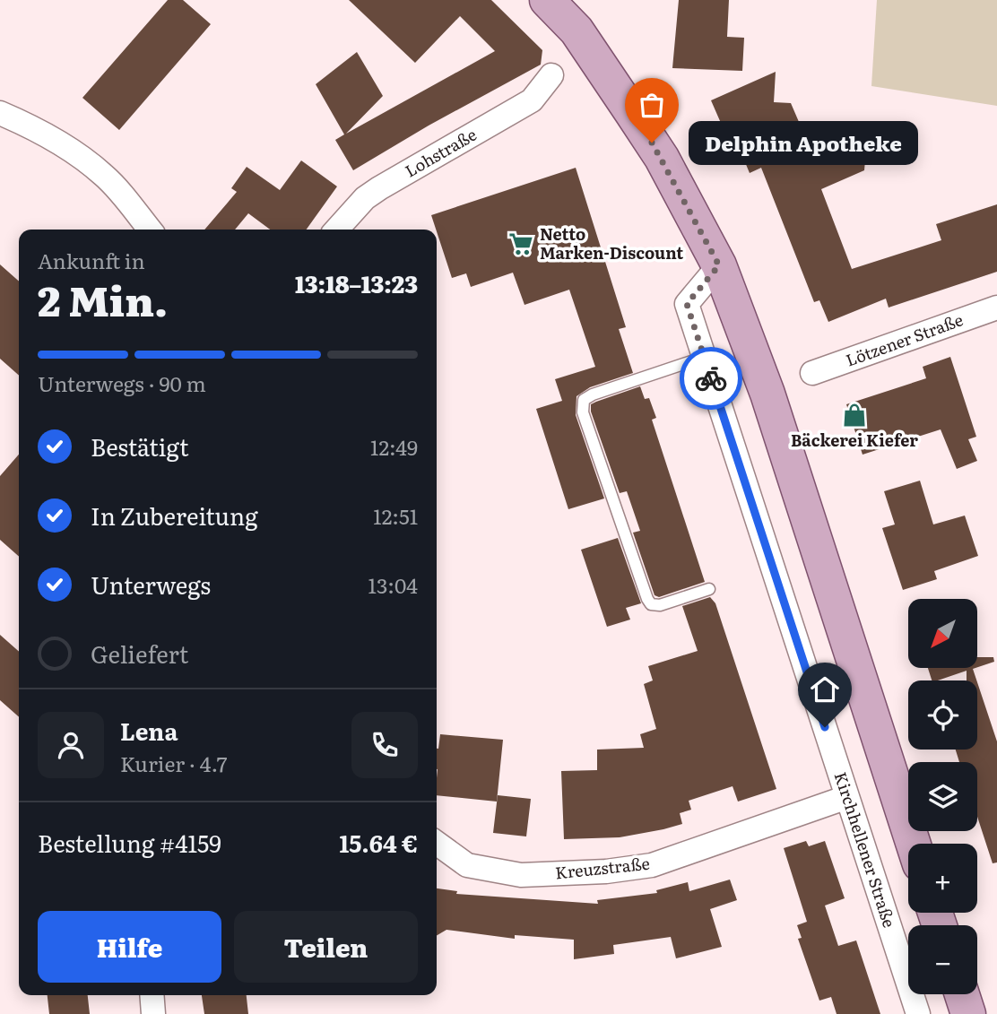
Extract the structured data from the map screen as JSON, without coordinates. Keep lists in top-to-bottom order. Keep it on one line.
{"streets":{"street":["Lohstraße","Lötzener Straße","Kirchhellener Straße","Kreuzstraße"]},"crossings":[["Kirchhellener Straße","Kreuzstraße"]],"places":{"other":["Delphin Apotheke"],"supermarket":["Netto Marken-Discount"],"shop":["Bäckerei Kiefer"]},"north":"bottom left","page":{"bubble":"Delphin Apotheke","heading":["2 Min.","Ankunft in","13:18–13:23"],"panel":["Lena","Kurier · 4.7","Bestellung #4159","15.64 €"],"bar":"Unterwegs · 90 m","list":[["Bestätigt","12:49"],["In Zubereitung","12:51"],["Unterwegs","13:04"],"Geliefert"],"map_buttons":["+","−"],"buttons":["Hilfe","Teilen"]}}
